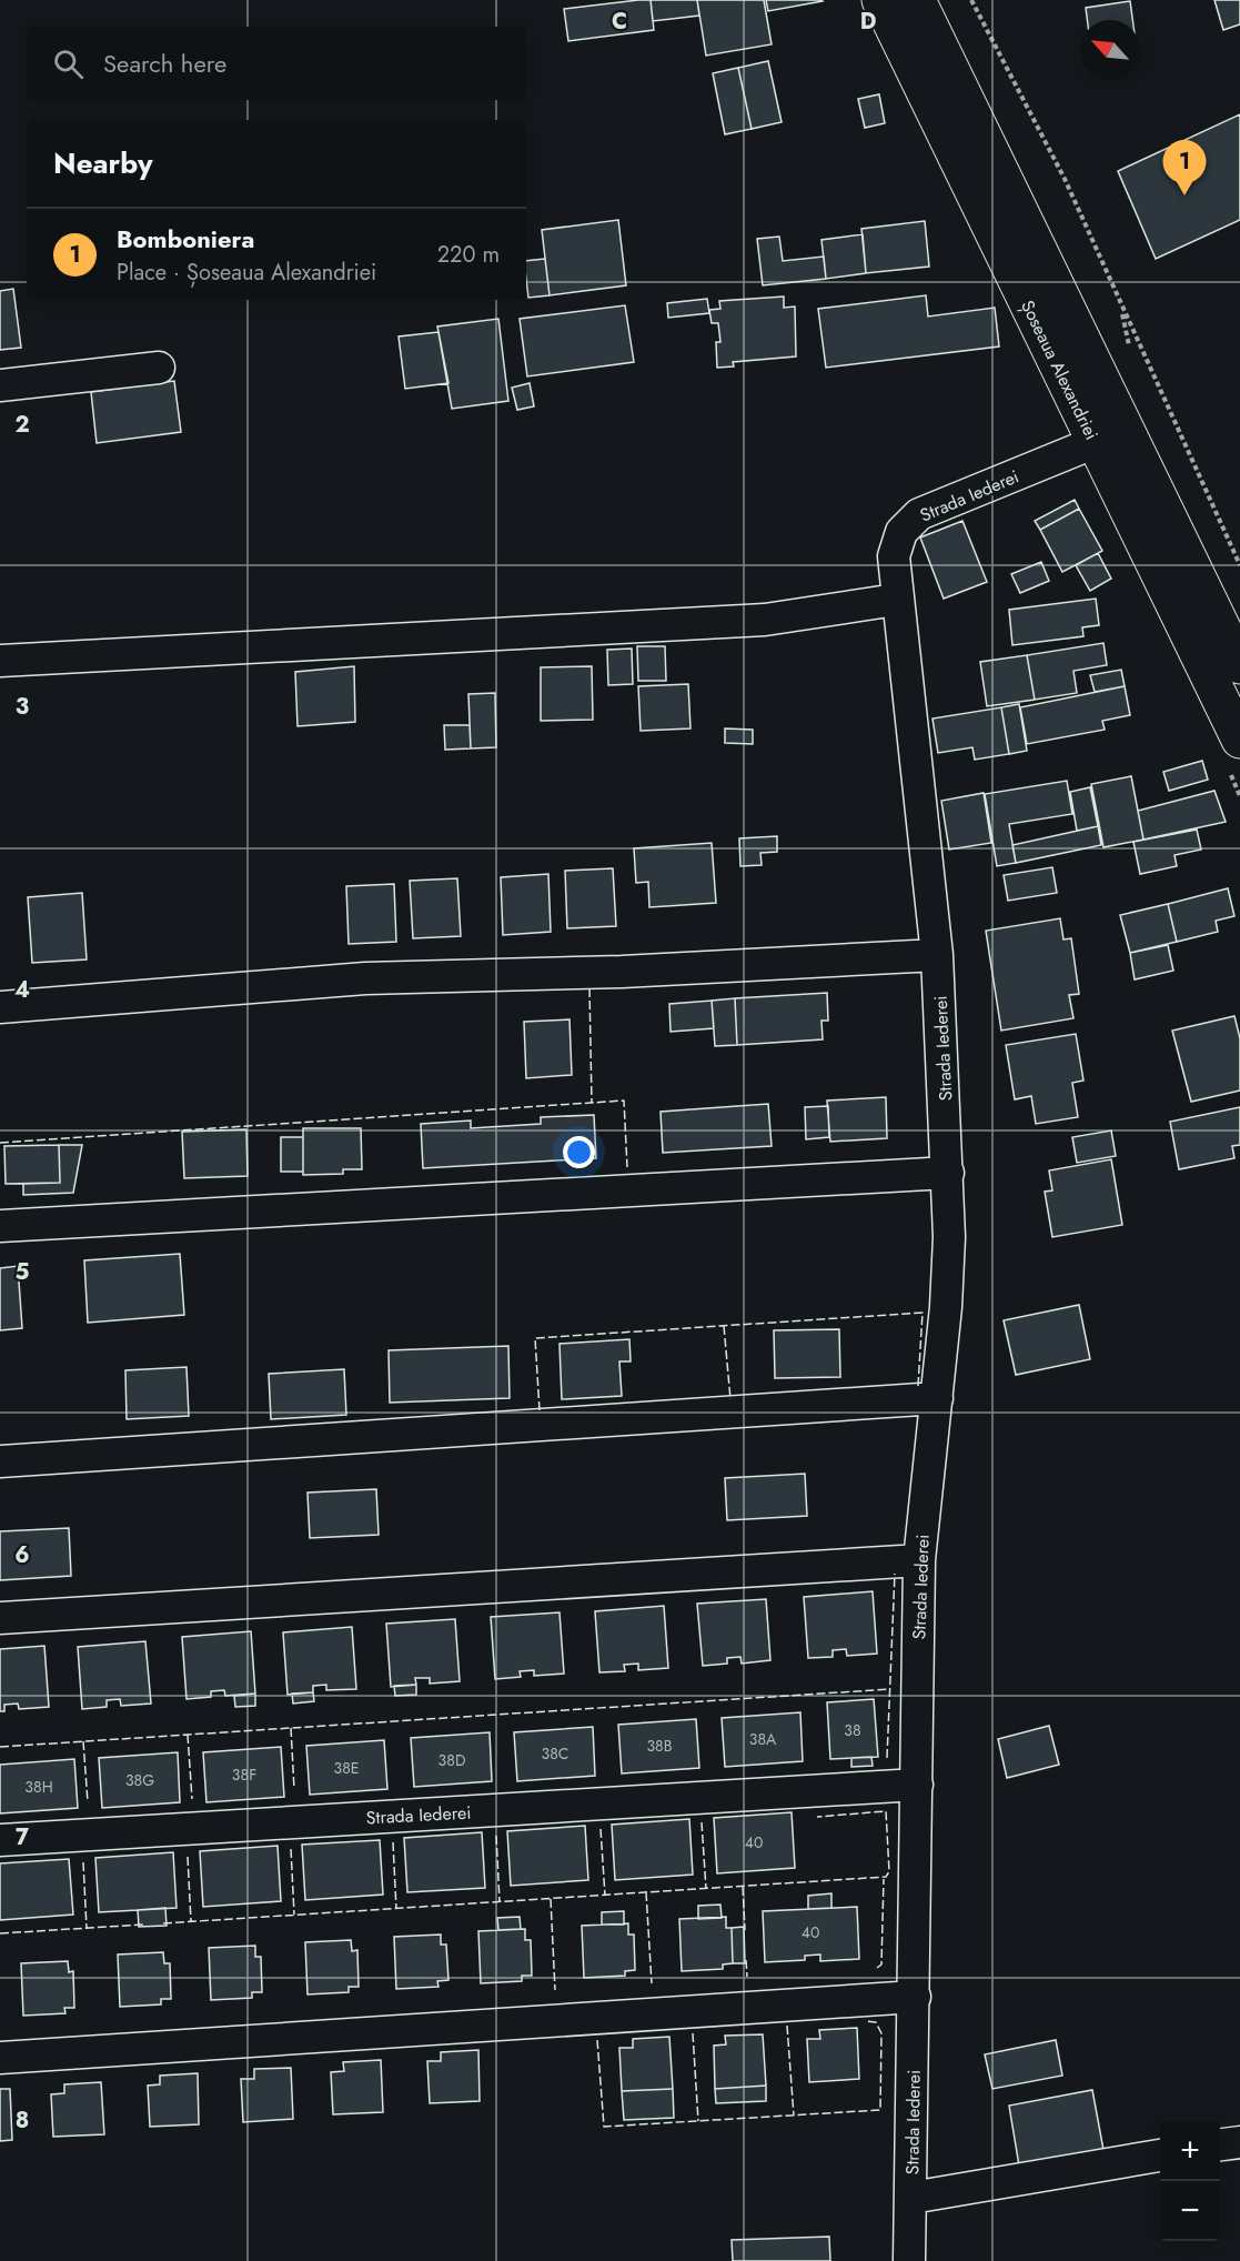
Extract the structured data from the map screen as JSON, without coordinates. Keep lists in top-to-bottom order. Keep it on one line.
{"streets":{"highway":["Șoseaua Alexandriei"],"street":["Strada Iederei"]},"crossings":[["Șoseaua Alexandriei","Strada Iederei"]],"house_numbers":["38","38A","38B","38C","38D","38E","38F","38G","38H","40","40"],"north":"top left","page":{"search":"Search here","heading":"Nearby","pins":"1","list":[{"mark":"1","name":"Bomboniera","note":"Place · Șoseaua Alexandriei","value":"220 m"}],"map_buttons":["+","−"]},"grid":{"columns":["C","D"],"rows":["2","3","4","5","6","7","8"]}}
